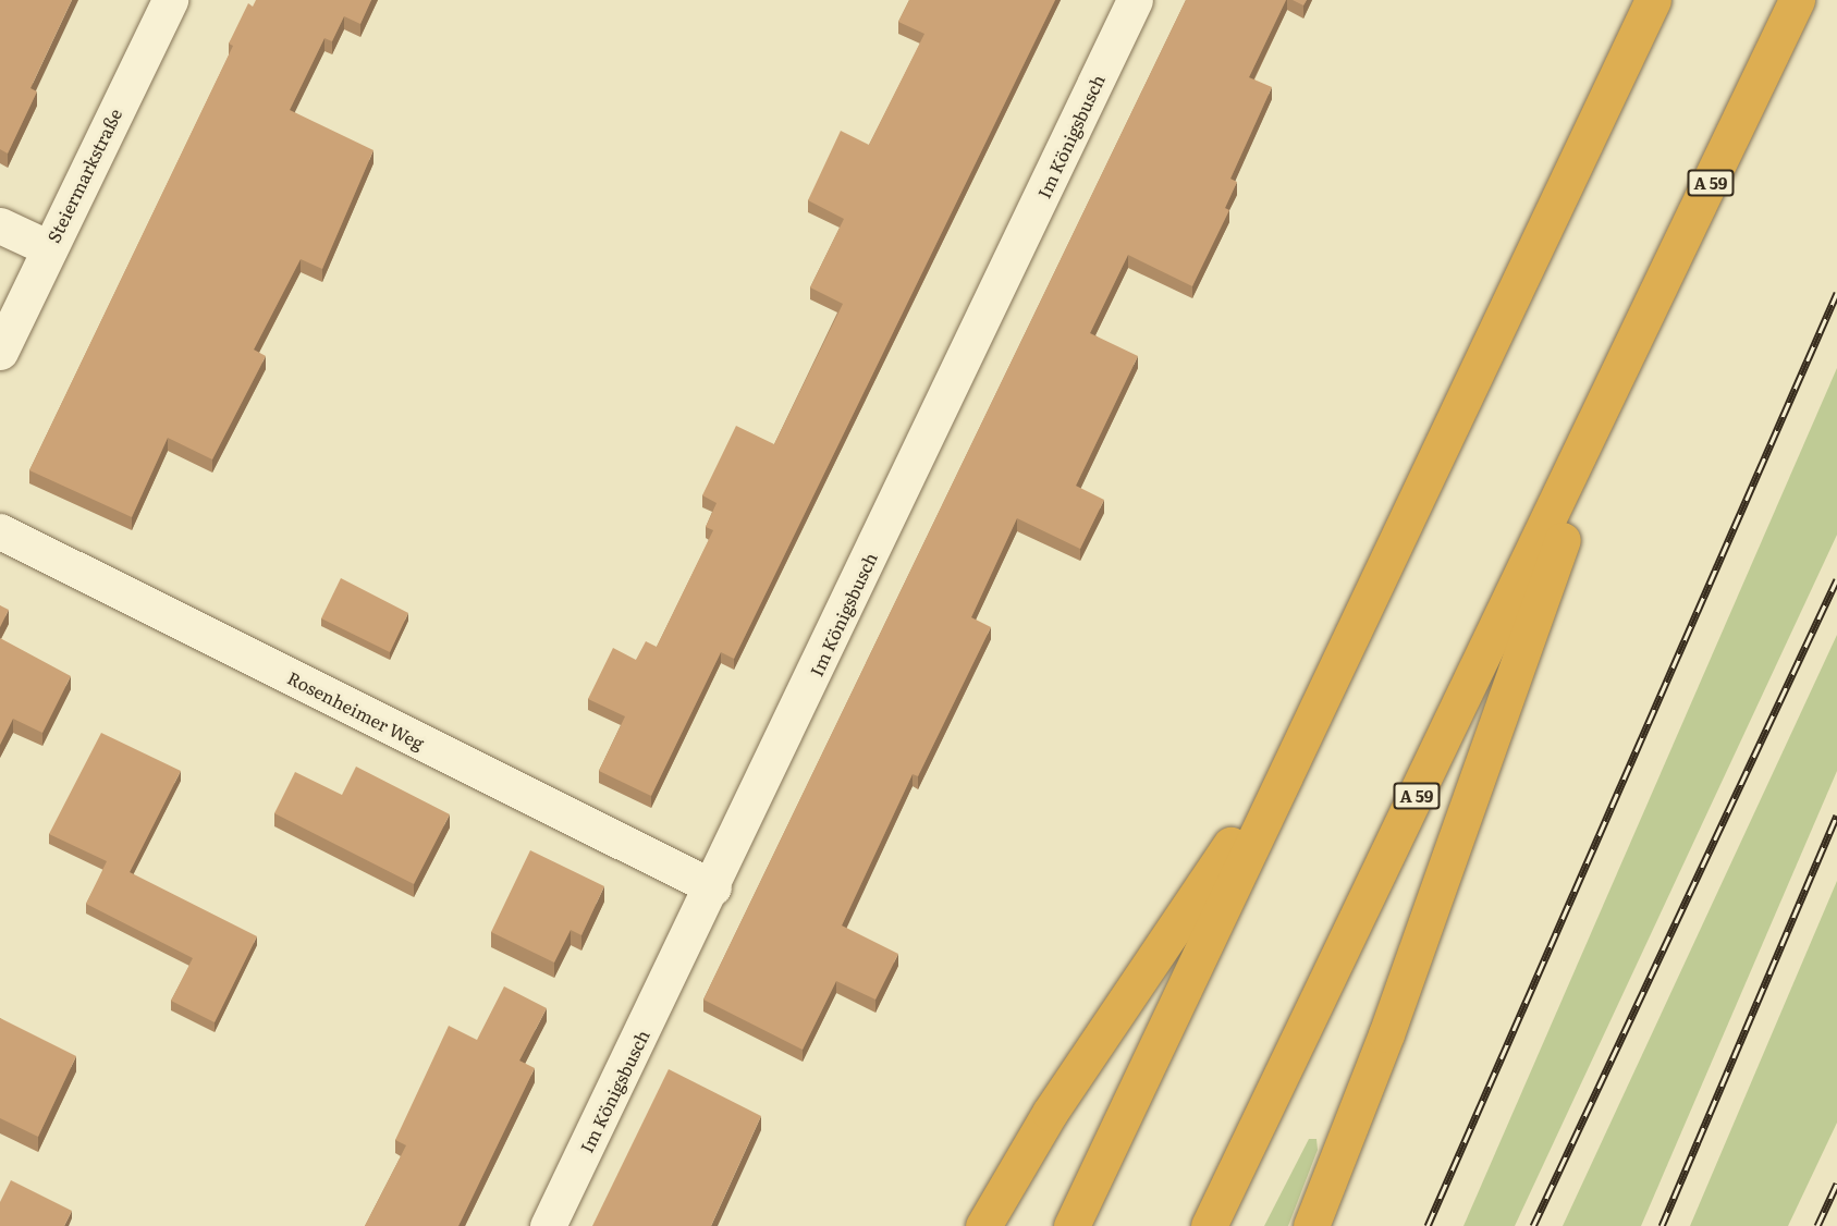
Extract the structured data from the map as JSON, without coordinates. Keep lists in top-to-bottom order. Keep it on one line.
{"streets":{"highway":["A 59"],"street":["Im Königsbusch","Steiermarkstraße","Rosenheimer Weg"]},"crossings":[["Im Königsbusch","Rosenheimer Weg"]]}
